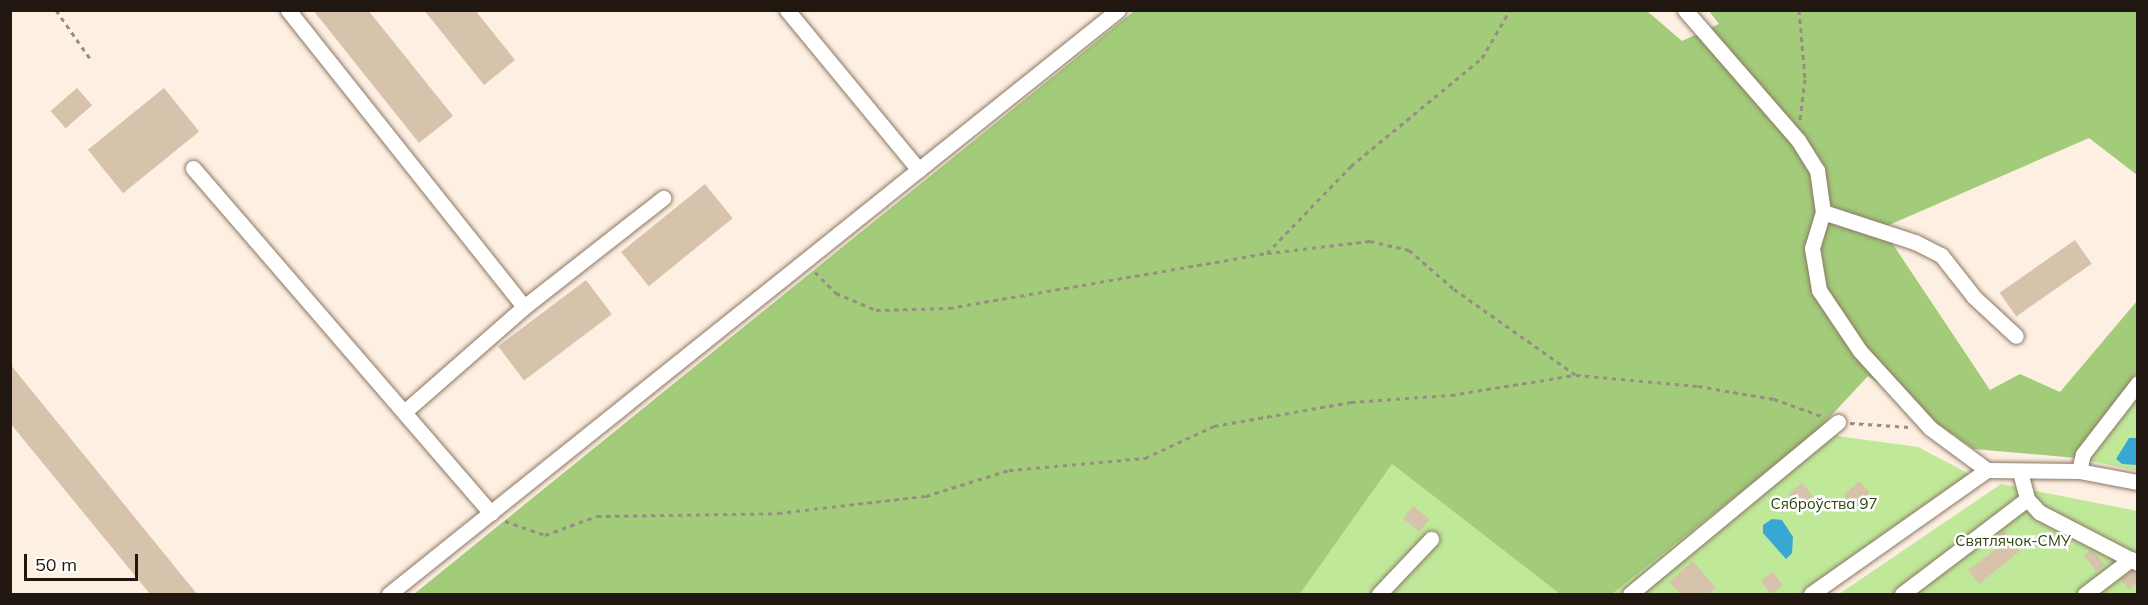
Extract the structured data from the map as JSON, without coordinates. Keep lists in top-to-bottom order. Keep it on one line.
{"parks":["Сяброўства 97","Святлячок-СМУ"],"scale_bar":"50 m"}
